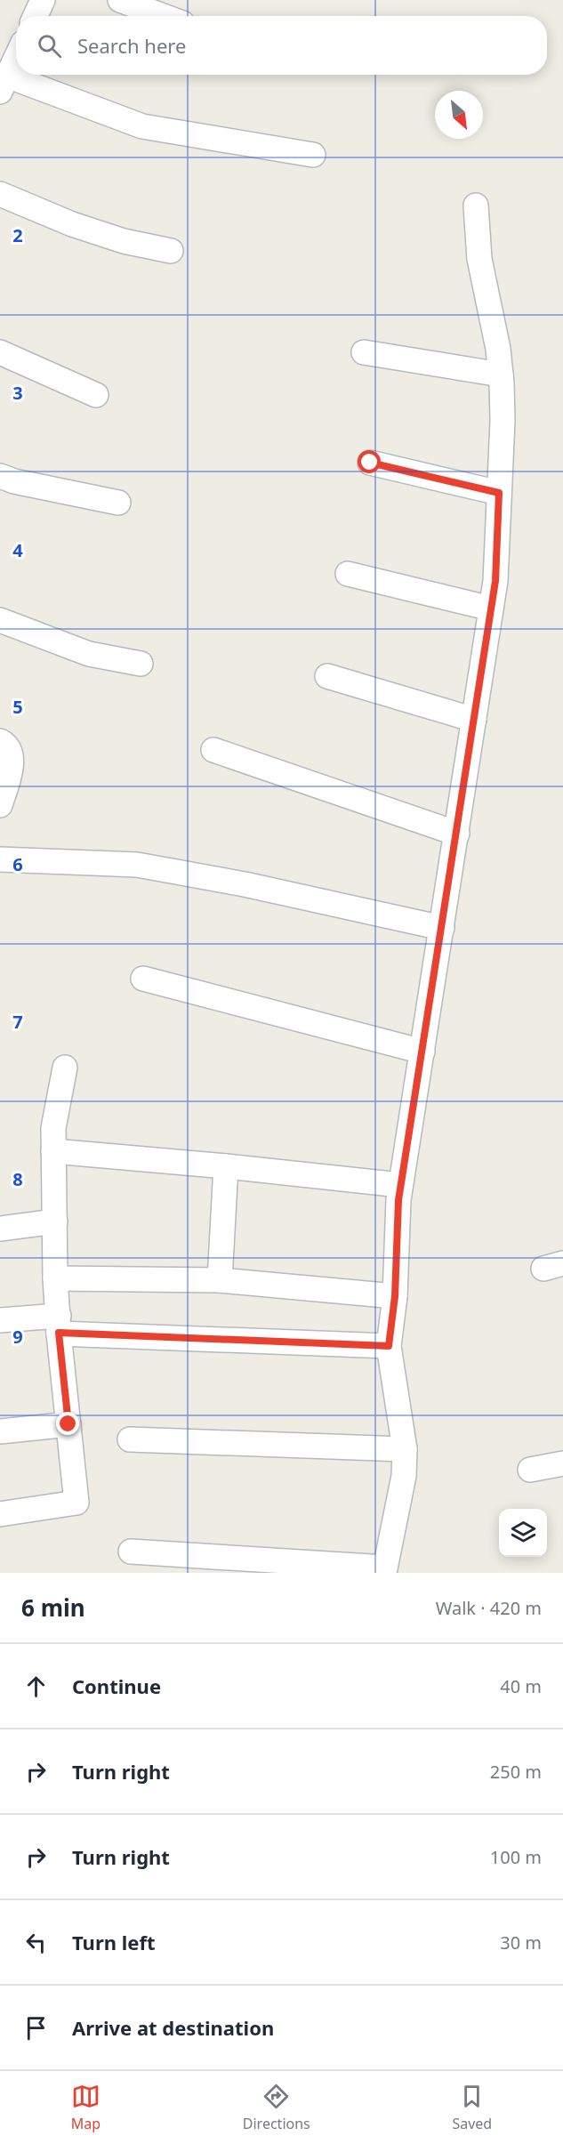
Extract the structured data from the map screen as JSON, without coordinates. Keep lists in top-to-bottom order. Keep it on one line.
{"north":"bottom right","page":{"search":"Search here","heading":["6 min","Walk · 420 m"],"list":[["Continue","40 m"],["Turn right","250 m"],["Turn right","100 m"],["Turn left","30 m"],"Arrive at destination"],"nav":["Map","Directions","Saved"]},"grid":{"rows":["2","3","4","5","6","7","8","9"]}}
